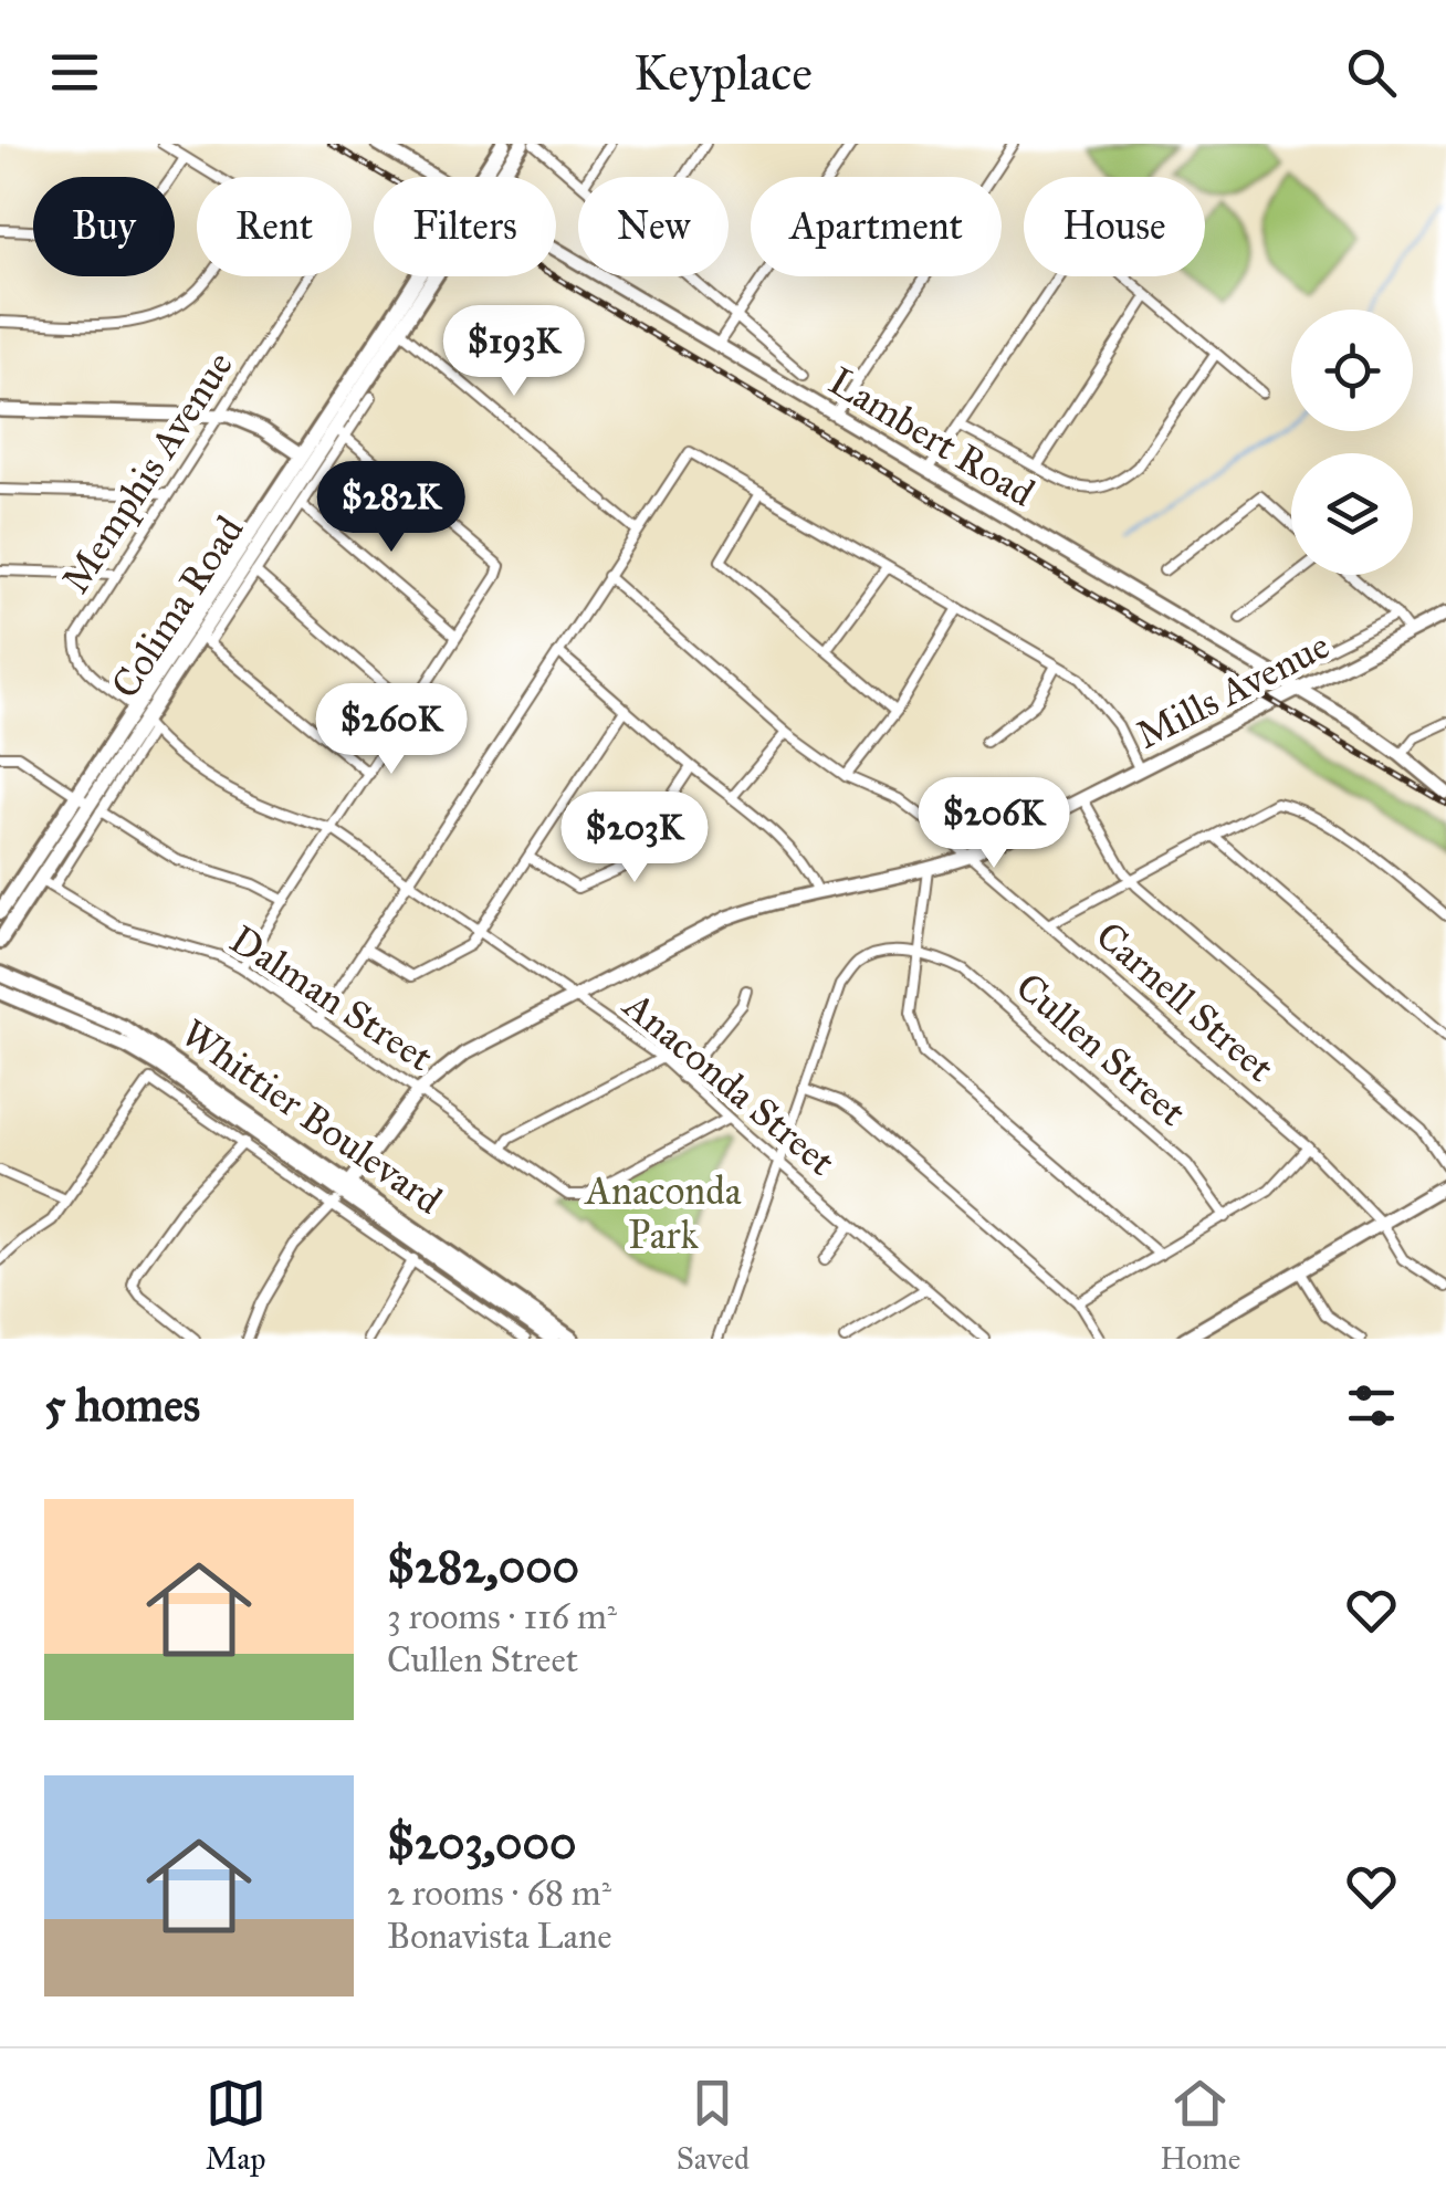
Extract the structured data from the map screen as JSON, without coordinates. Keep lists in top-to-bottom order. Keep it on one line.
{"streets":{"main road":["Colima Road","Whittier Boulevard"],"street":["Lambert Road","Memphis Avenue","Mills Avenue","Dalman Street","Carnell Street","Cullen Street","Anaconda Street"]},"crossings":[["Lambert Road","Mills Avenue"],["Memphis Avenue","Colima Road"],["Memphis Avenue","Anaconda Street"],["Colima Road","Dalman Street"],["Colima Road","Anaconda Street"],["Mills Avenue","Dalman Street"],["Mills Avenue","Carnell Street"],["Mills Avenue","Anaconda Street"],["Mills Avenue","Whittier Boulevard"],["Dalman Street","Anaconda Street"]],"parks":["Anaconda Park"],"page":{"header":"Keyplace","chip":["Buy","Rent","Filters","New","Apartment","House"],"price":["$193K","$282K","$260K","$206K","$203K"],"heading":"5 homes","list":[{"name":"$282,000","note":"3 rooms · 116 m² · Cullen Street"},{"name":"$203,000","note":"2 rooms · 68 m² · Bonavista Lane"}],"tabs":["Map","Saved","Home"]}}
